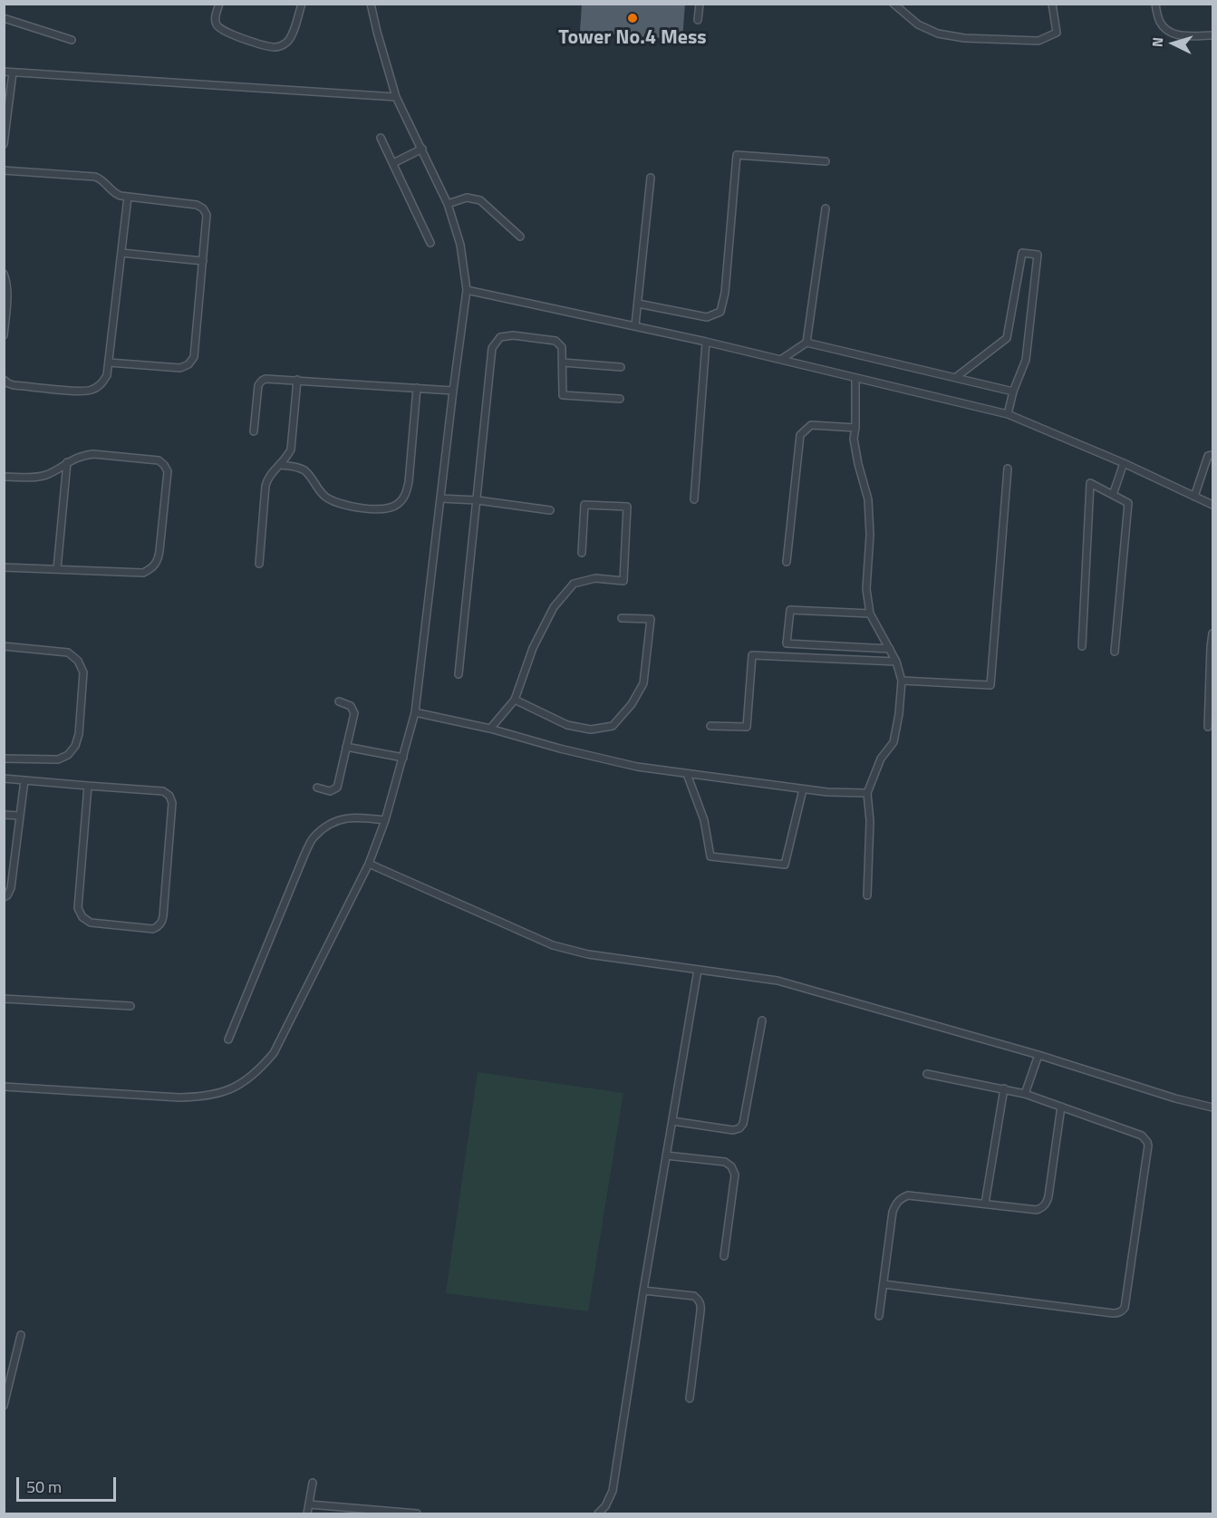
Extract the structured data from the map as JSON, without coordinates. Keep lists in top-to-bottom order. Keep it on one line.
{"places":["Tower No.4 Mess"],"scale_bar":"50 m","north":"left"}
